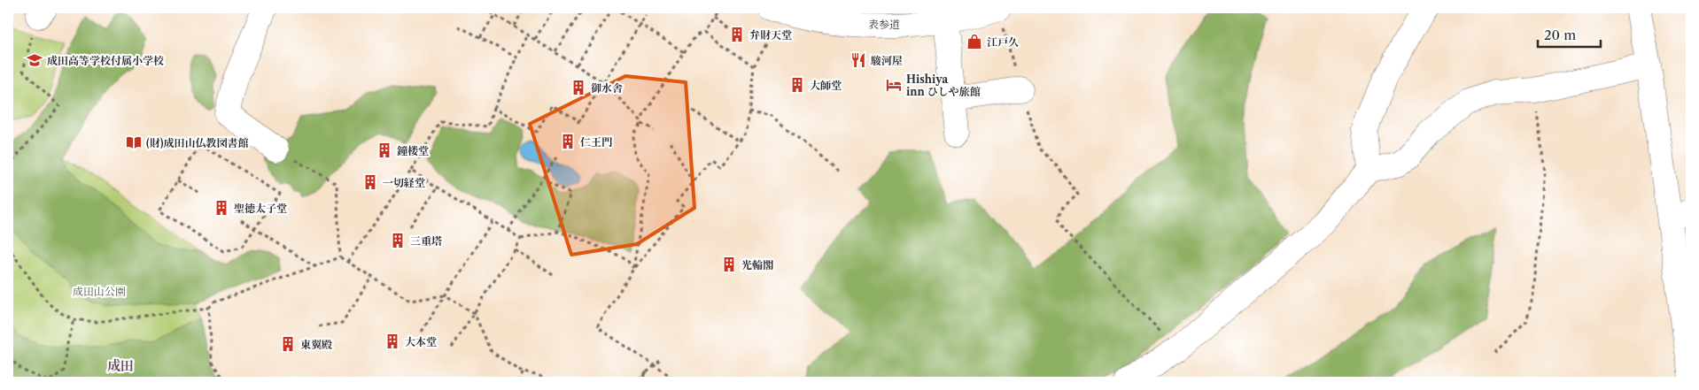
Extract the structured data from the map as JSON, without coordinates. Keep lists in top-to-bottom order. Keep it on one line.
{"streets":{"street":["表参道"]},"districts":["成田"],"parks":["成田山公園"],"places":{"building":["弁財天堂","大師堂","御水舎","仁王門","鐘楼堂","一切経堂","聖徳太子堂","三重塔","光輪閣","大本堂","東翼殿"],"shop":["江戸久"],"school or university":["成田高等学校付属小学校"],"restaurant":["駿河屋"],"hotel":["Hishiya inn ひしや旅館"],"library":["(財)成田山仏教図書館"]},"scale_bar":"20 m"}
